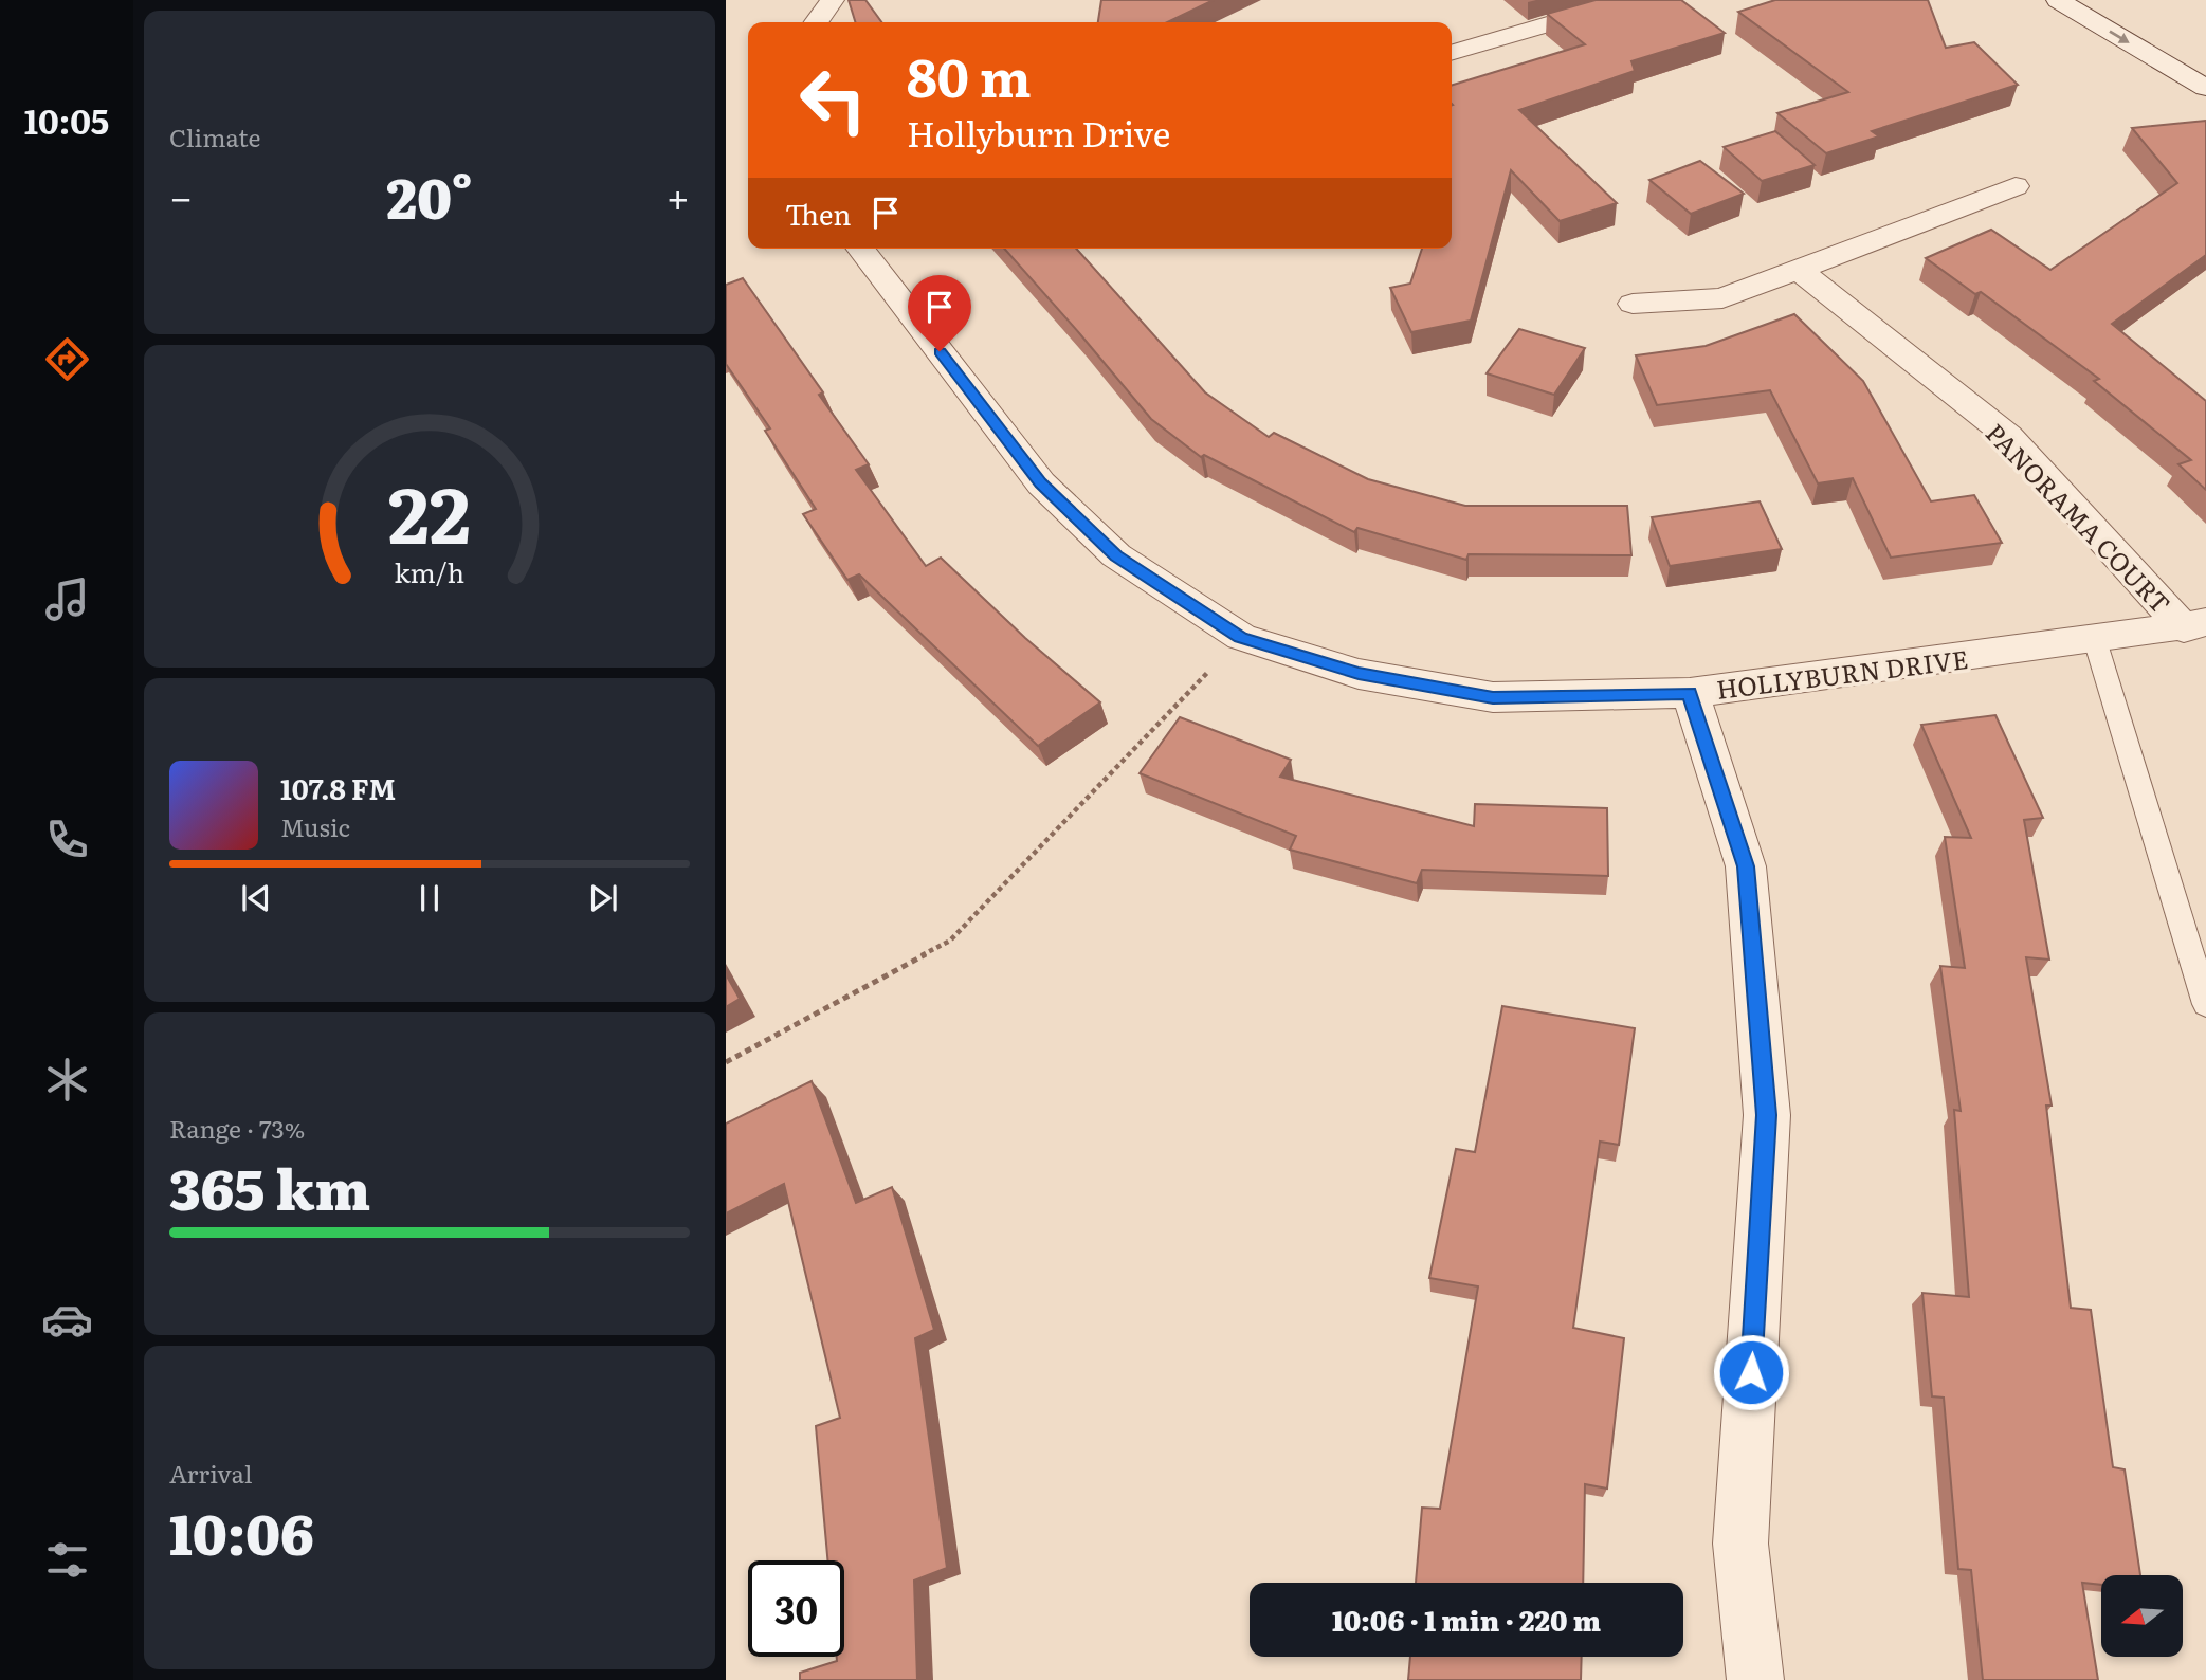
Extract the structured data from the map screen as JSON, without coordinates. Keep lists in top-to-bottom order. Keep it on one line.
{"streets":{"street":["PANORAMA COURT","HOLLYBURN DRIVE"]},"crossings":[["PANORAMA COURT","HOLLYBURN DRIVE"]],"north":"left","page":{"tabs":"10:05","tile":["Climate",["Range · 73%","365 km"],["Arrival","10:06"]],"turn":["80 m","Hollyburn Drive"],"heat":["−","20°","+"],"then":"Then","song":["107.8 FM","Music"],"limit":"30","trip":"10:06 · 1 min · 220 m","gauge":["22","km/h"]}}
